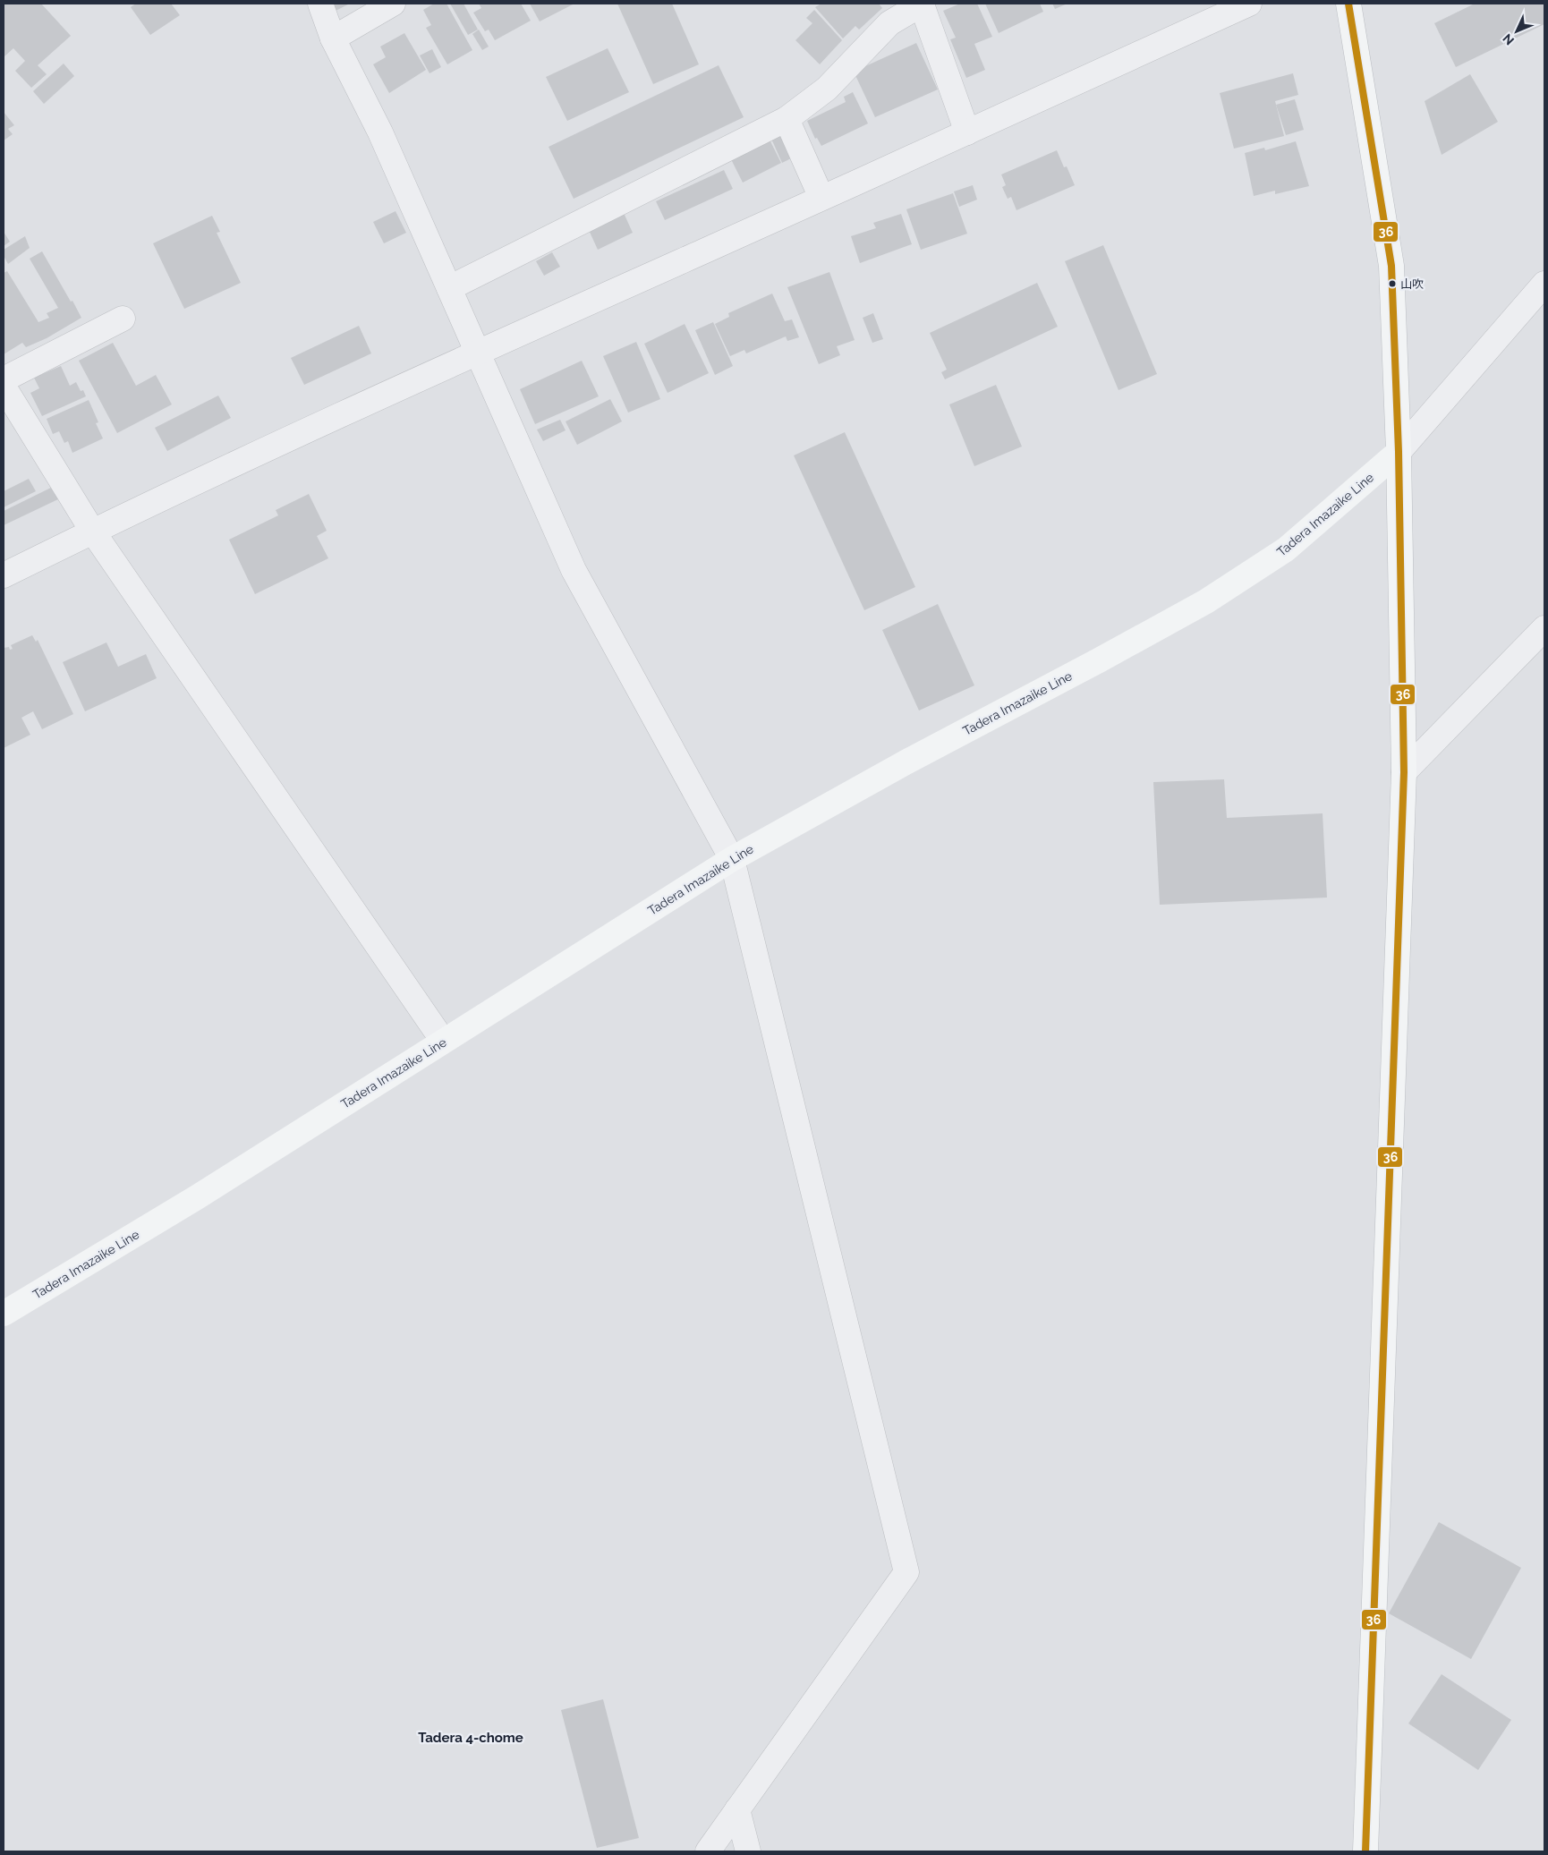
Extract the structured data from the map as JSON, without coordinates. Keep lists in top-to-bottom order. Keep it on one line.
{"streets":{"main road":["Tadera Imazaike Line"]},"districts":["Tadera 4-chome"],"places":["山吹"],"lines":["transit line 36"],"north":"bottom left"}
